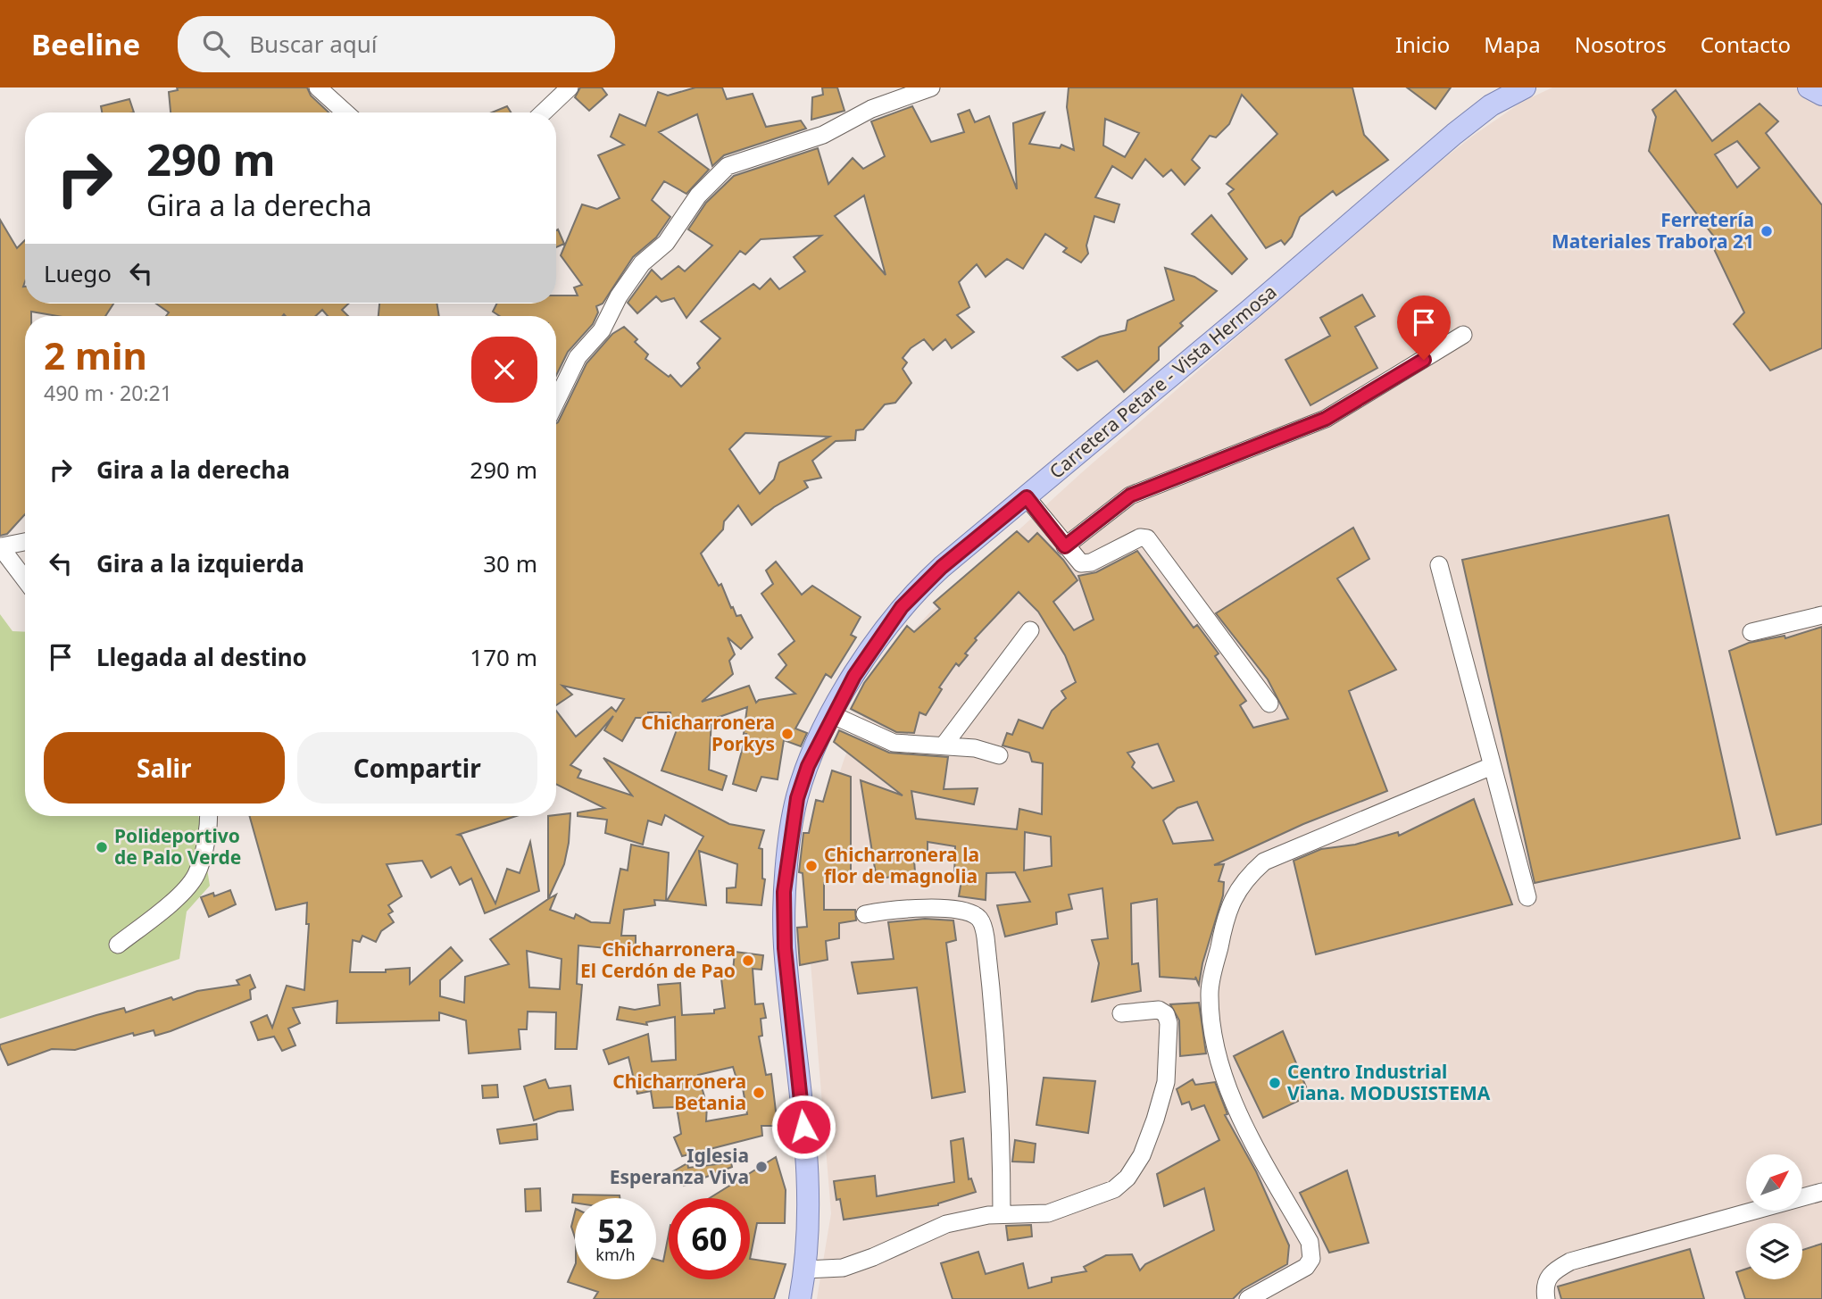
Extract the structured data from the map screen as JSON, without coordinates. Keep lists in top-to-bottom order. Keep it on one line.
{"streets":{"main road":["Carretera Petare - Vista Hermosa"]},"places":["Ferretería Materiales Trabora 21","Chicharronera Porkys","Polideportivo de Palo Verde","Chicharronera la flor de magnolia","Chicharronera El Cerdón de Pao","Centro Industrial Viana. MODUSISTEMA","Chicharronera Betania","Iglesia Esperanza Viva"],"north":"top right","page":{"header":"Beeline","search":"Buscar aquí","nav":["Inicio","Mapa","Nosotros","Contacto"],"turn":["290 m","Gira a la derecha"],"then":"Luego","heading":["2 min","490 m · 20:21"],"list":[{"name":"Gira a la derecha","value":"290 m"},{"name":"Gira a la izquierda","value":"30 m"},{"name":"Llegada al destino","value":"170 m"}],"buttons":["Salir","Compartir"],"speed":"52 km/h","limit":"60"}}
